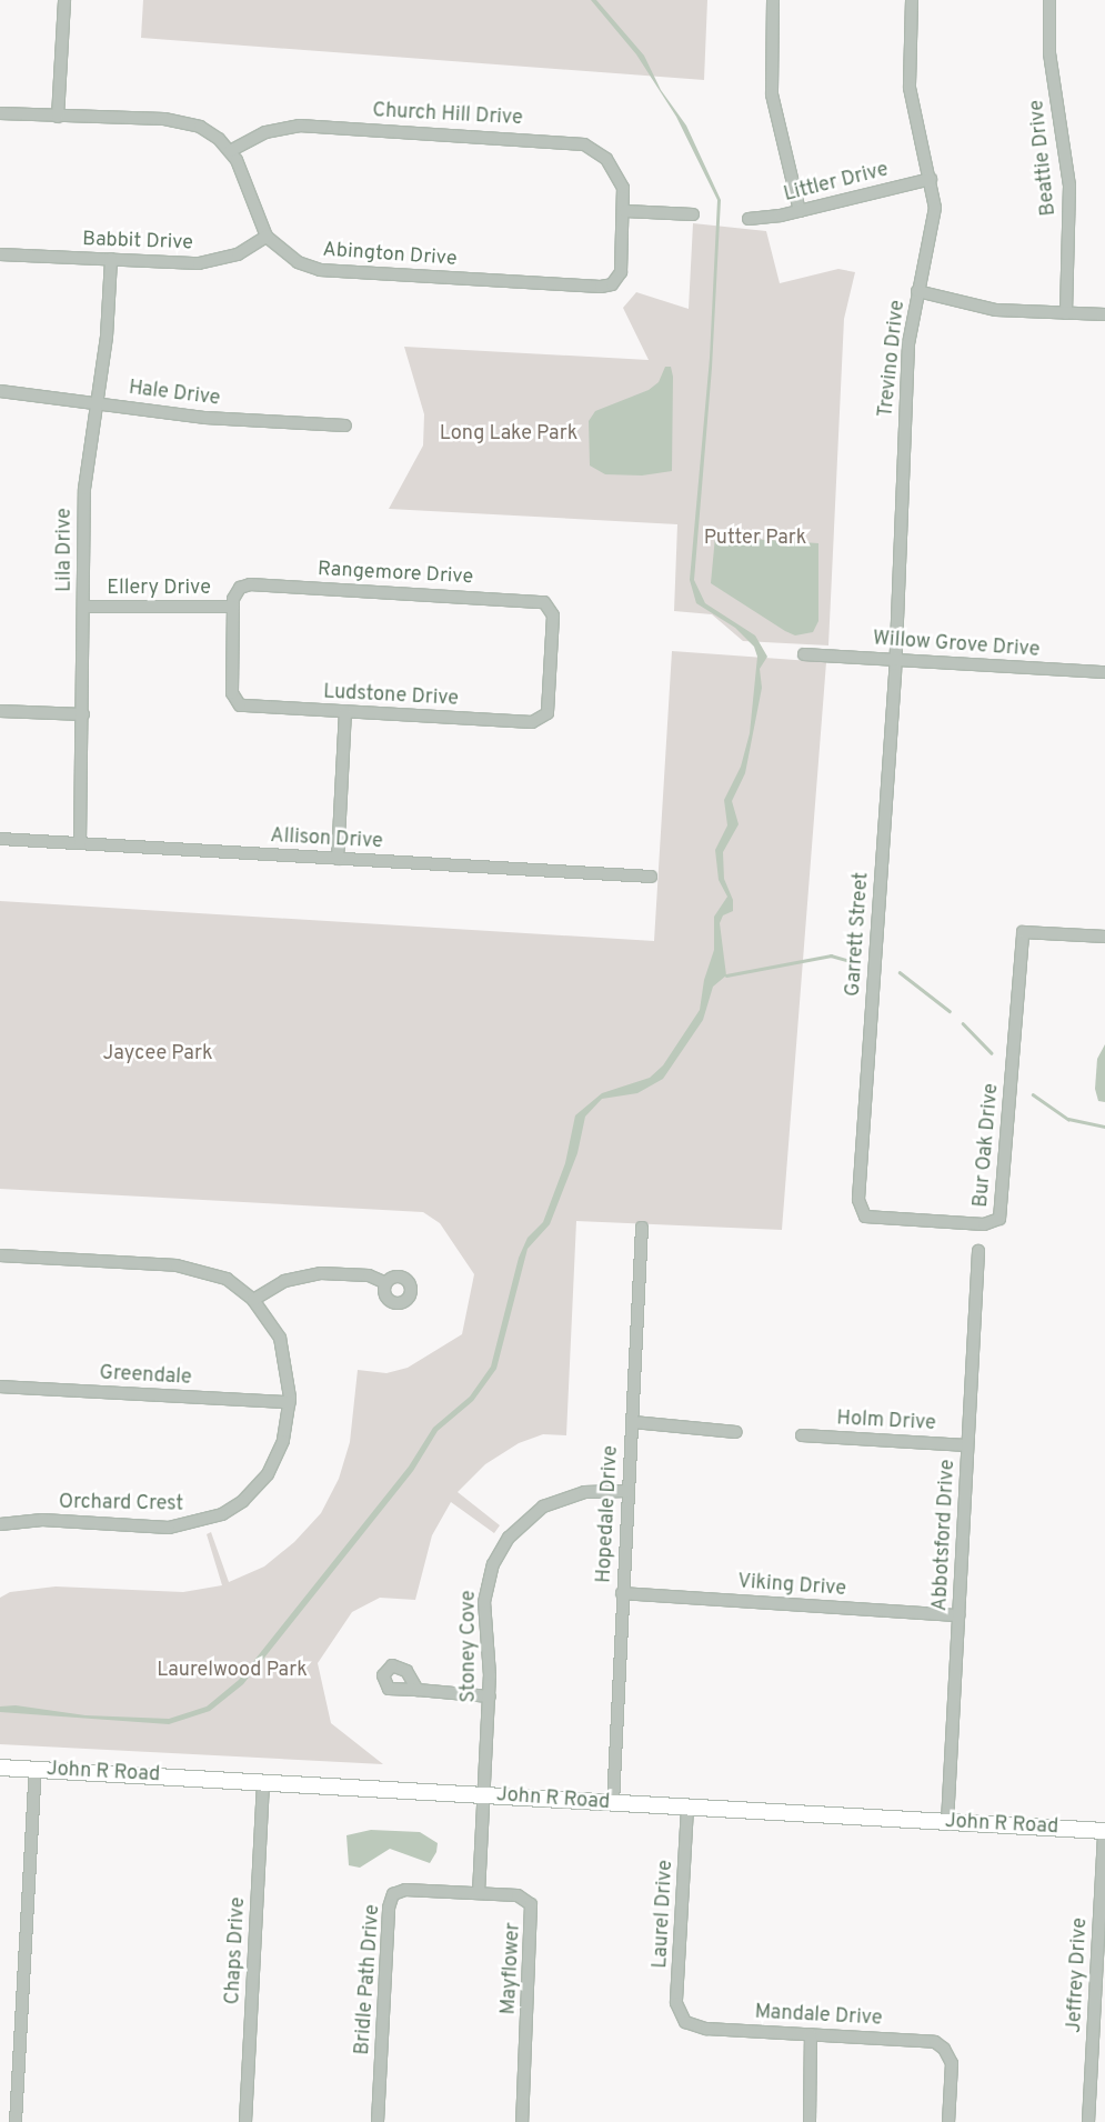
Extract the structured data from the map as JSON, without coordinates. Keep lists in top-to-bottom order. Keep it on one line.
{"streets":{"main road":["John R Road"],"street":["Church Hill Drive","Beattie Drive","Littler Drive","Babbit Drive","Abington Drive","Trevino Drive","Hale Drive","Lila Drive","Rangemore Drive","Ellery Drive","Willow Grove Drive","Ludstone Drive","Allison Drive","Garrett Street","Bur Oak Drive","Greendale","Holm Drive","Orchard Crest","Hopedale Drive","Abbotsford Drive","Viking Drive","Stoney Cove","Laurel Drive","Chaps Drive","Mayflower","Jeffrey Drive","Bridle Path Drive","Mandale Drive"]},"crossings":[["Church Hill Drive","Abington Drive"],["Littler Drive","Trevino Drive"],["Babbit Drive","Abington Drive"],["Babbit Drive","Lila Drive"],["Trevino Drive","Willow Grove Drive"],["Trevino Drive","Garrett Street"],["Hale Drive","Lila Drive"],["Lila Drive","Ellery Drive"],["Lila Drive","Allison Drive"],["Rangemore Drive","Ellery Drive"],["Rangemore Drive","Ludstone Drive"],["Ellery Drive","Ludstone Drive"],["Willow Grove Drive","Garrett Street"],["Garrett Street","Bur Oak Drive"],["Greendale","Orchard Crest"],["Holm Drive","Abbotsford Drive"],["Hopedale Drive","Viking Drive"],["Hopedale Drive","Stoney Cove"],["Hopedale Drive","John R Road"],["Abbotsford Drive","Viking Drive"],["Abbotsford Drive","John R Road"],["Stoney Cove","John R Road"],["John R Road","Laurel Drive"],["John R Road","Chaps Drive"],["John R Road","Jeffrey Drive"],["Laurel Drive","Mandale Drive"],["Mayflower","Bridle Path Drive"]],"parks":["Long Lake Park","Putter Park","Jaycee Park","Laurelwood Park"]}
